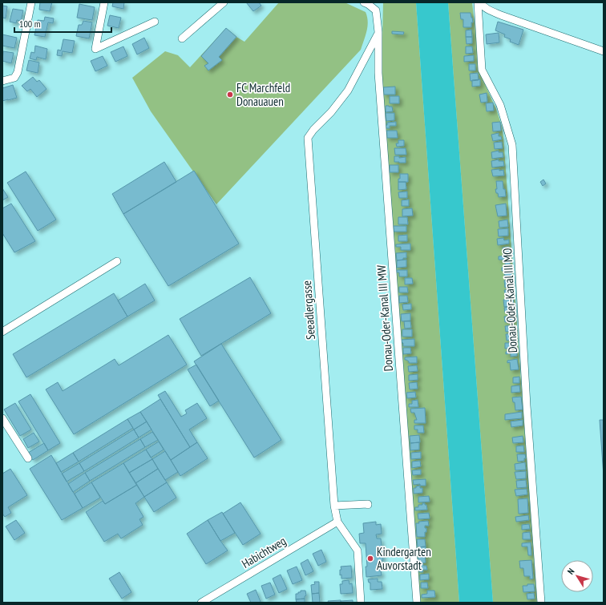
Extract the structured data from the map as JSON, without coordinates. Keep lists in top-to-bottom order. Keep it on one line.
{"streets":{"street":["Donau-Oder-Kanal III MO","Seeadlergasse","Donau-Oder-Kanal III MW","Habichtweg"]},"crossings":[["Seeadlergasse","Donau-Oder-Kanal III MW"],["Seeadlergasse","Habichtweg"]],"places":["FC Marchfeld Donauauen","Kindergarten Auvorstadt"],"scale_bar":"100 m","north":"top left"}
